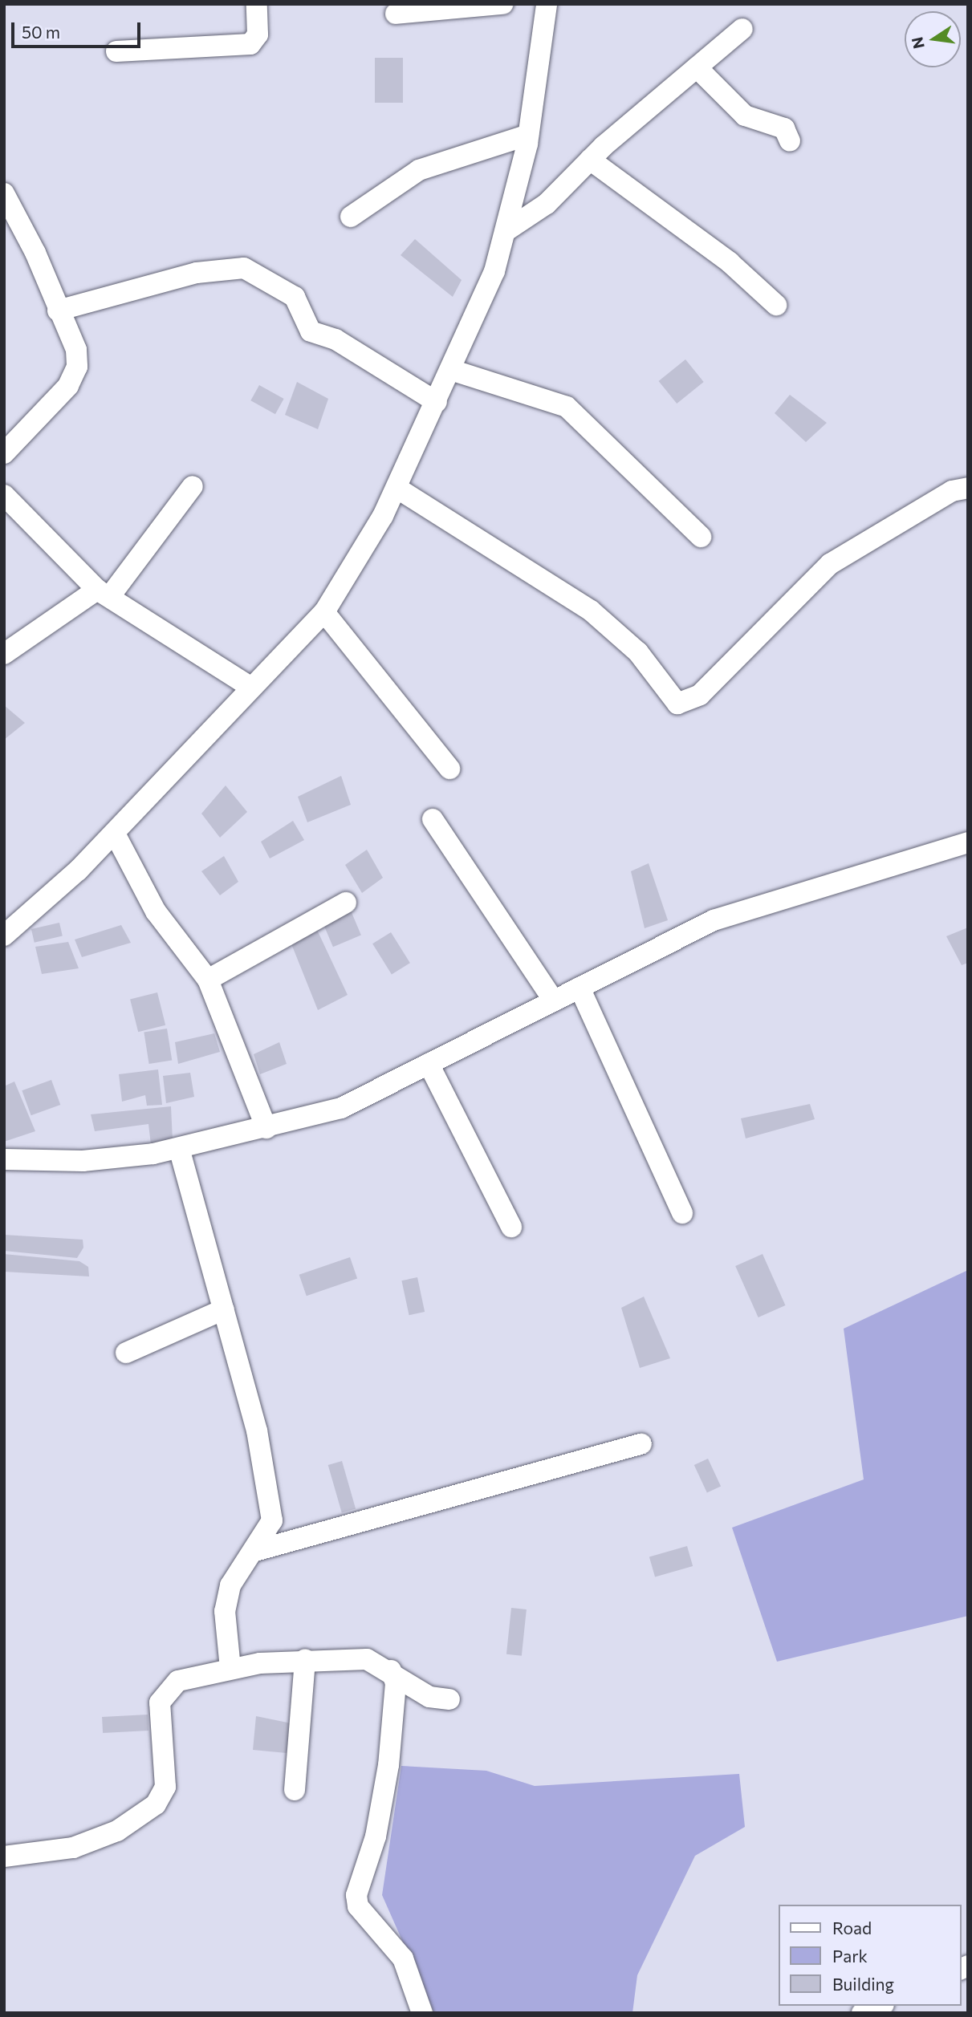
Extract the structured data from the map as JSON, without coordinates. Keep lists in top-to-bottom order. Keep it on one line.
{"legend":["Road","Park","Building"],"scale_bar":"50 m","north":"left"}
